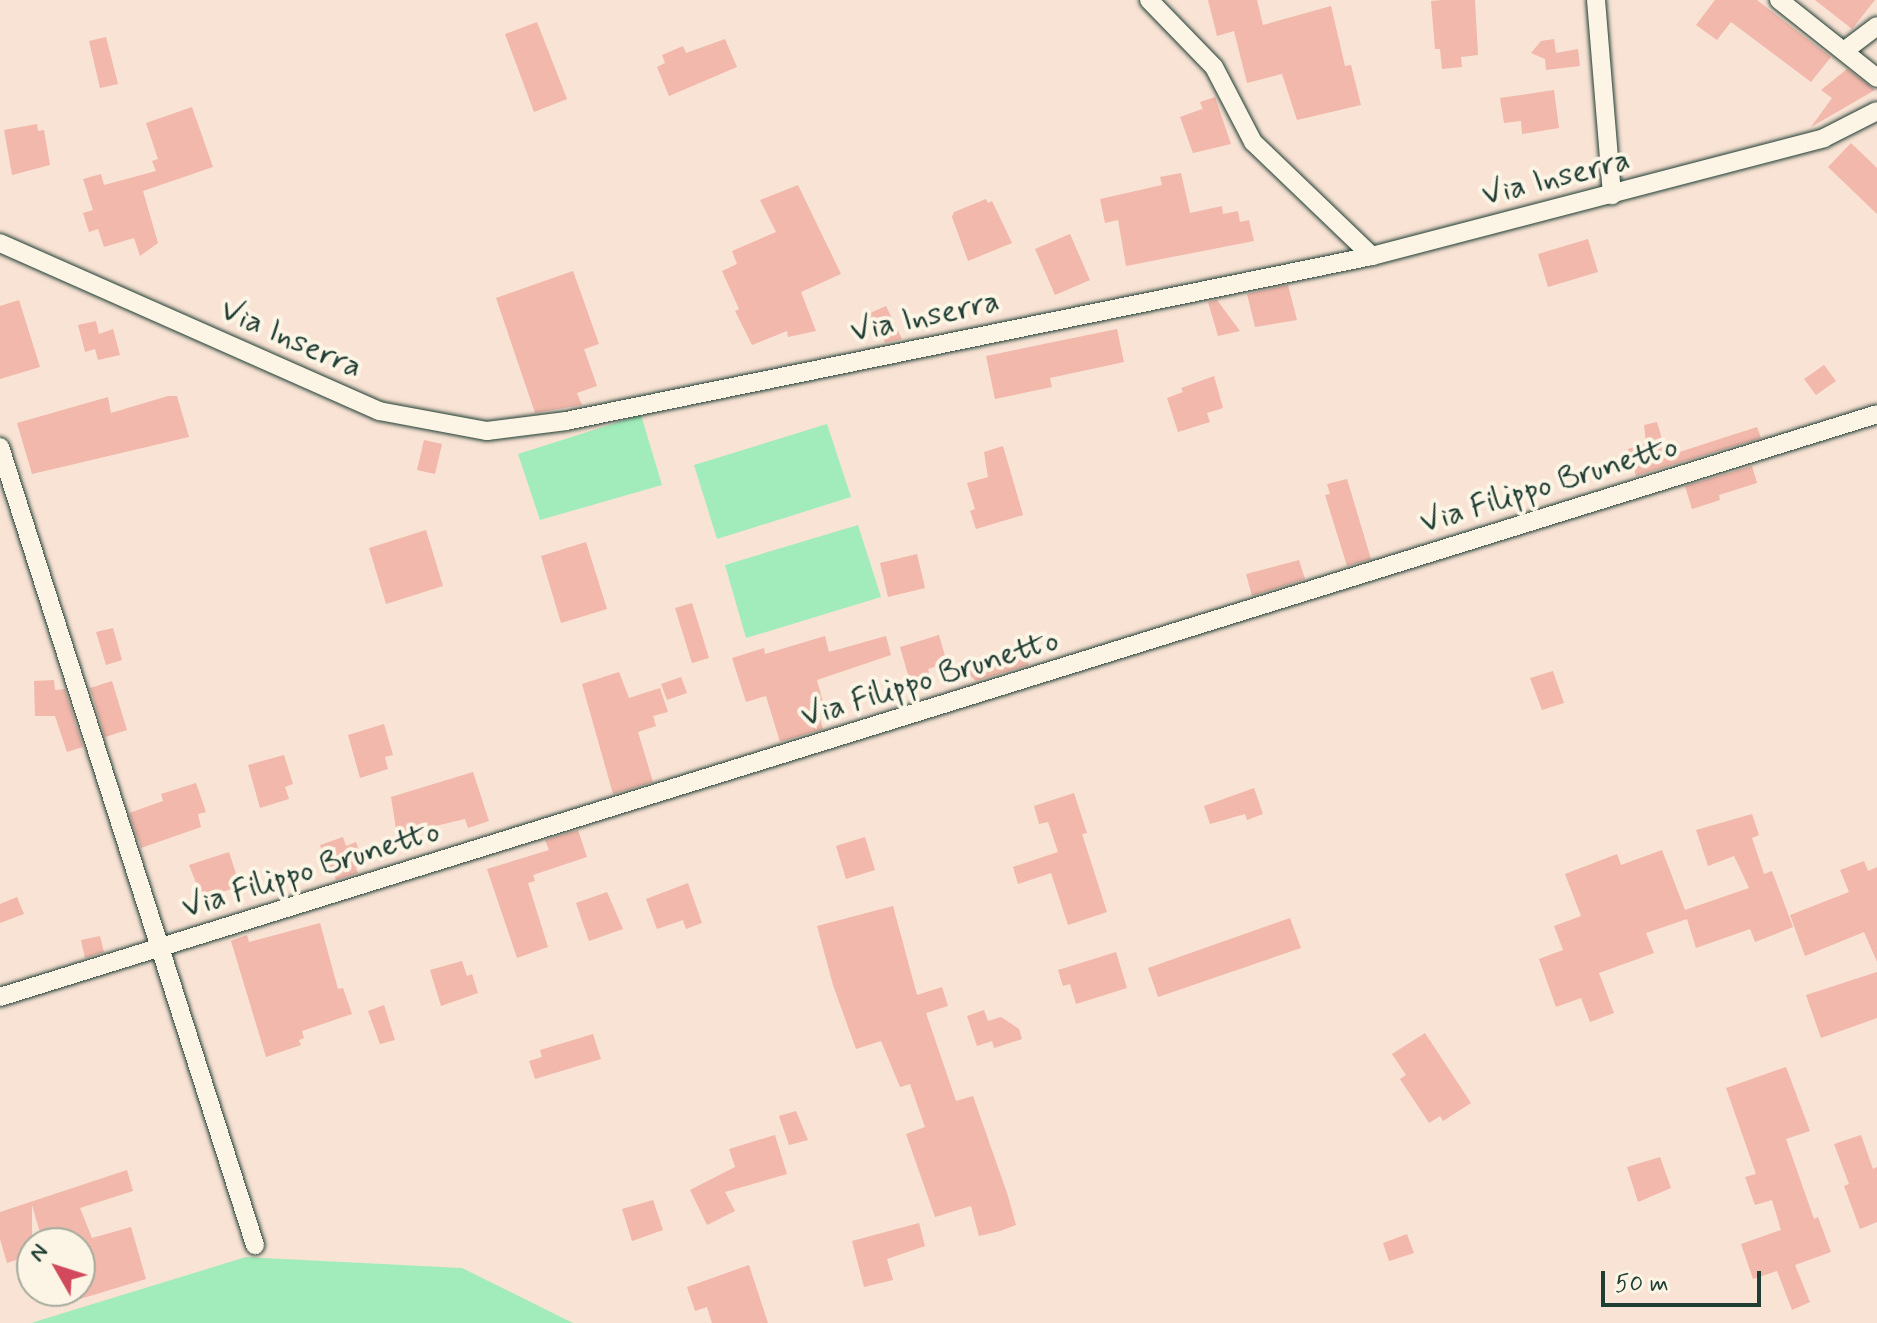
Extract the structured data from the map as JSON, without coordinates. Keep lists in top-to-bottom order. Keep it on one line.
{"streets":{"street":["Via Inserra","Via Filippo Brunetto"]},"scale_bar":"50 m","north":"top left"}
